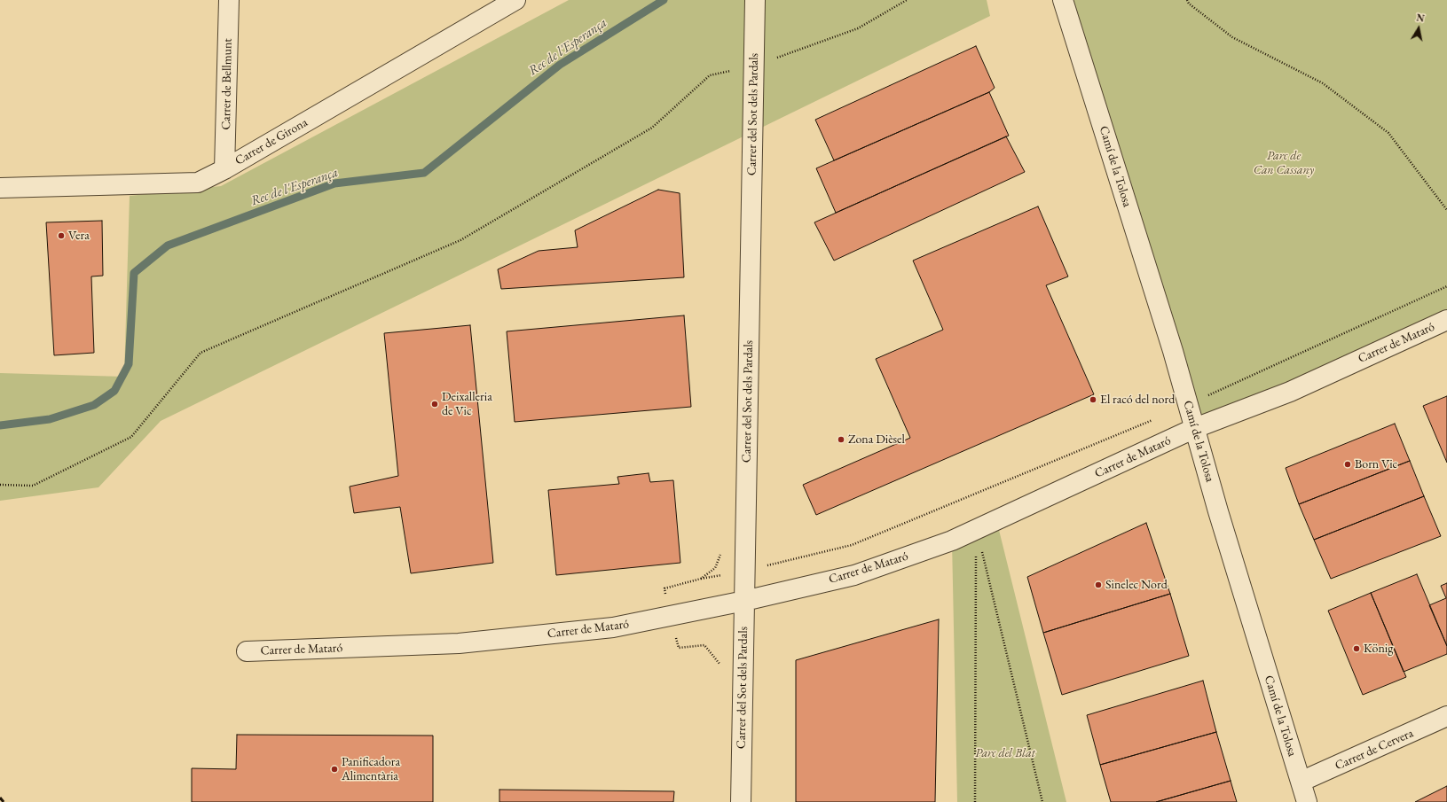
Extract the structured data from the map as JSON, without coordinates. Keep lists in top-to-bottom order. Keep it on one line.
{"streets":{"street":["Carrer de Bellmunt","Carrer del Sot dels Pardals","Carrer de Girona","Camí de la Tolosa","Carrer de Mataró","Carrer de Cervera"]},"crossings":[["Carrer de Bellmunt","Carrer de Girona"],["Carrer del Sot dels Pardals","Carrer de Mataró"],["Camí de la Tolosa","Carrer de Mataró"],["Camí de la Tolosa","Carrer de Cervera"]],"water":["Rec de l'Esperança"],"parks":["Parc de Can Cassany","Parc del Blat"],"places":["Vera","El racó del nord","Deixalleria de Vic","Zona Dièsel","Born Vic","Sinelec Nord","König","Panificadora Alimentària"],"north":"top"}
